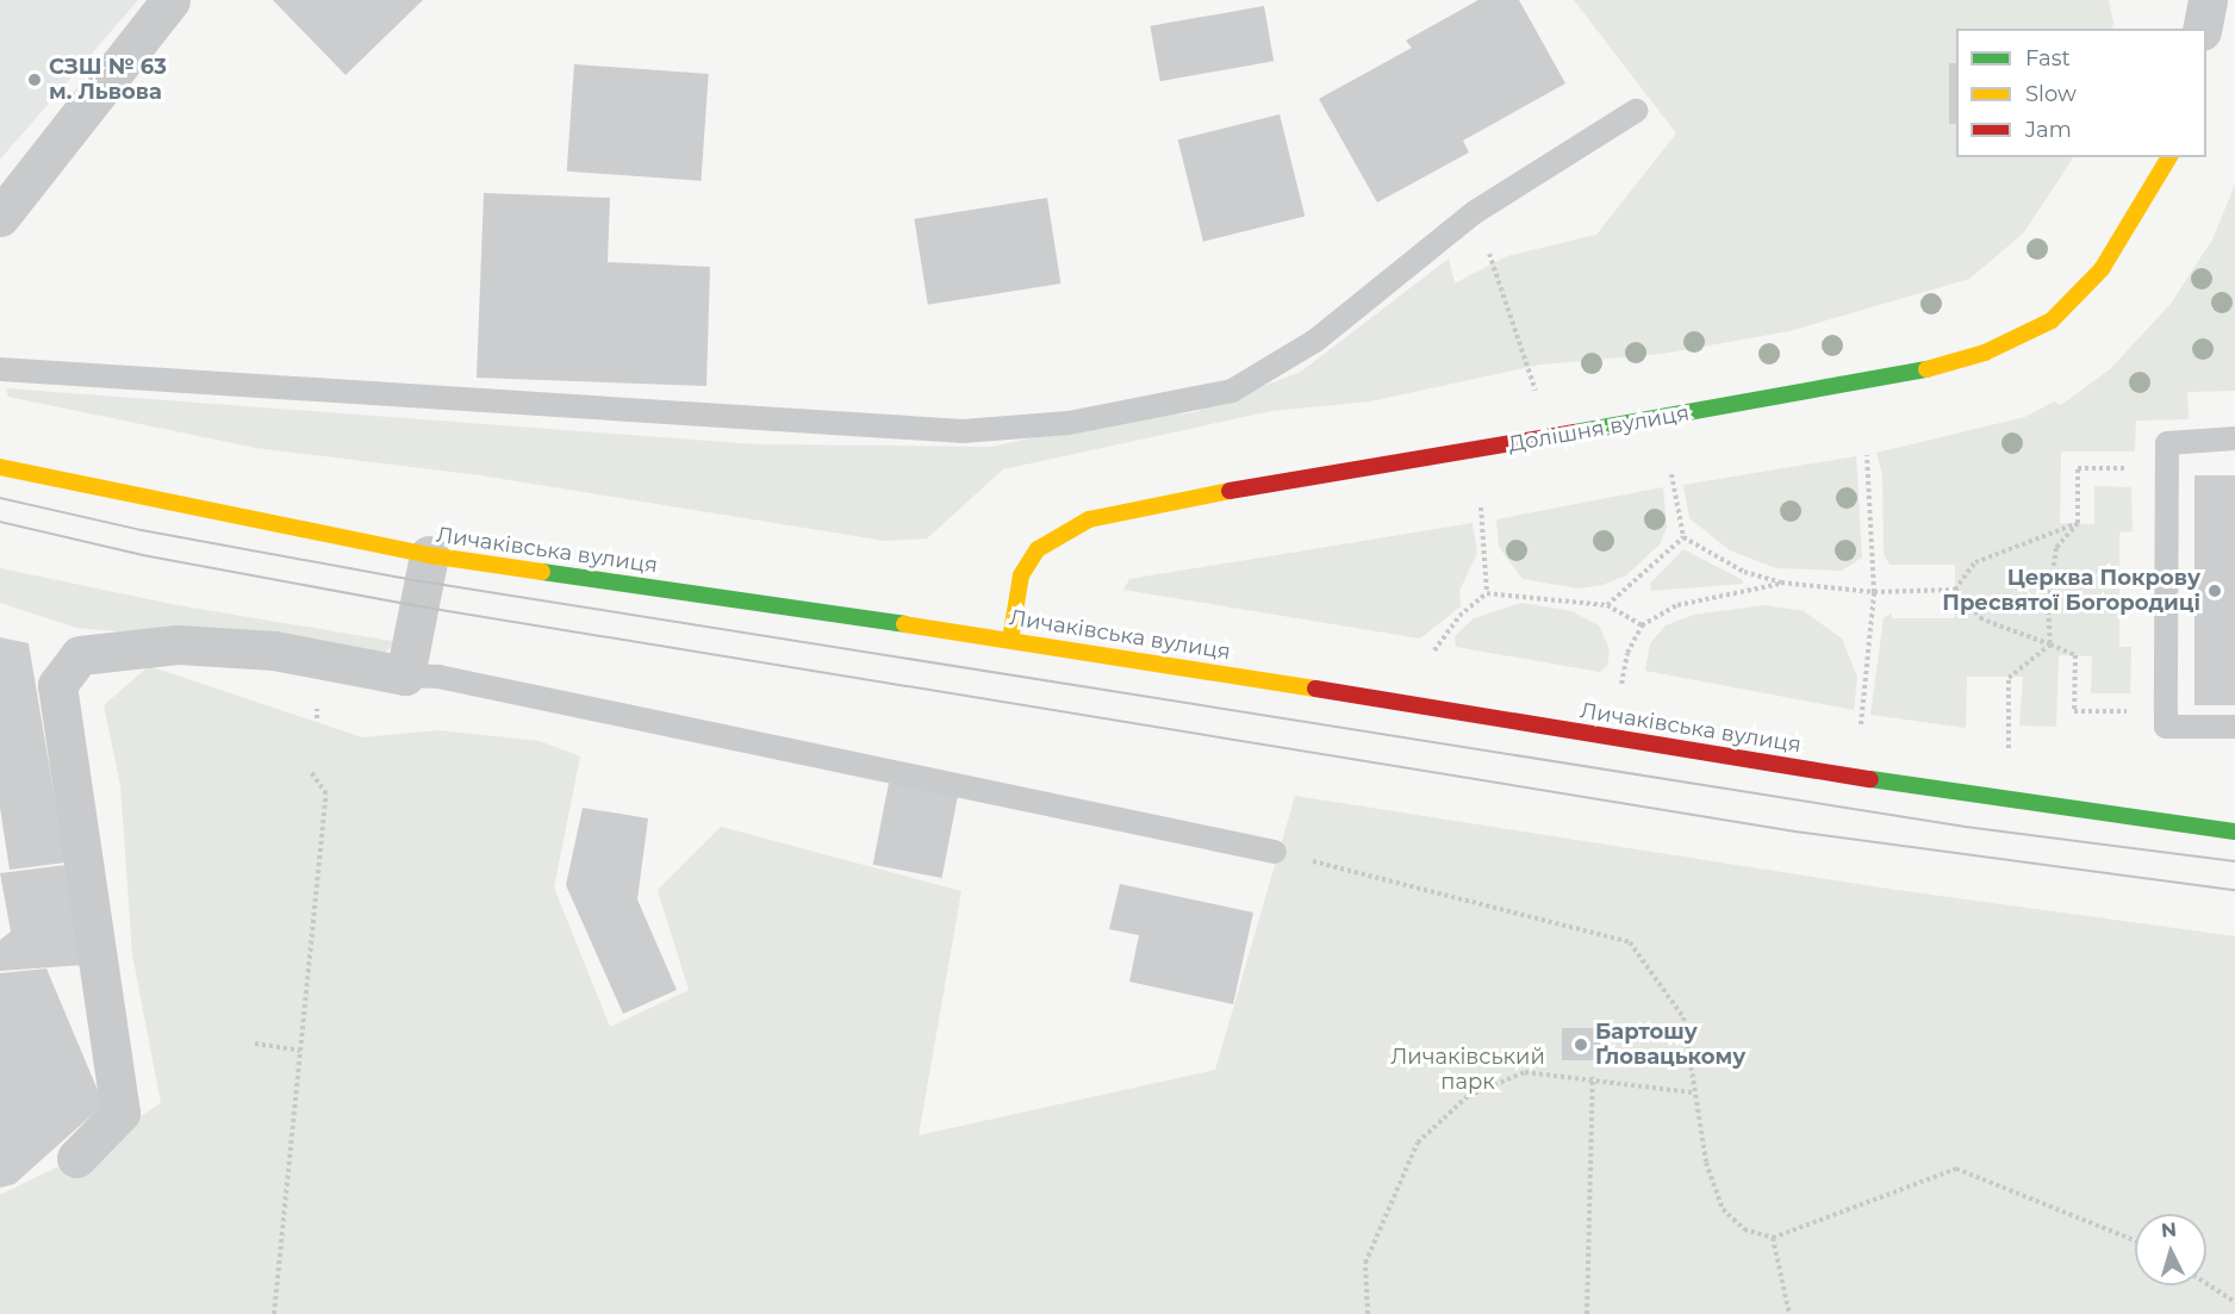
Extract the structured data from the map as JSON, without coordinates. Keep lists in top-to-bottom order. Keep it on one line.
{"streets":{"main road":["Долішня вулиця","Личаківська вулиця"]},"crossings":[["Долішня вулиця","Личаківська вулиця"]],"parks":["Личаківський парк"],"places":["СЗШ № 63 м. Львова","Церква Покрову Пресвятої Богородиці","Бартошу Ґловацькому"],"legend":["Fast","Slow","Jam"],"north":"top"}
